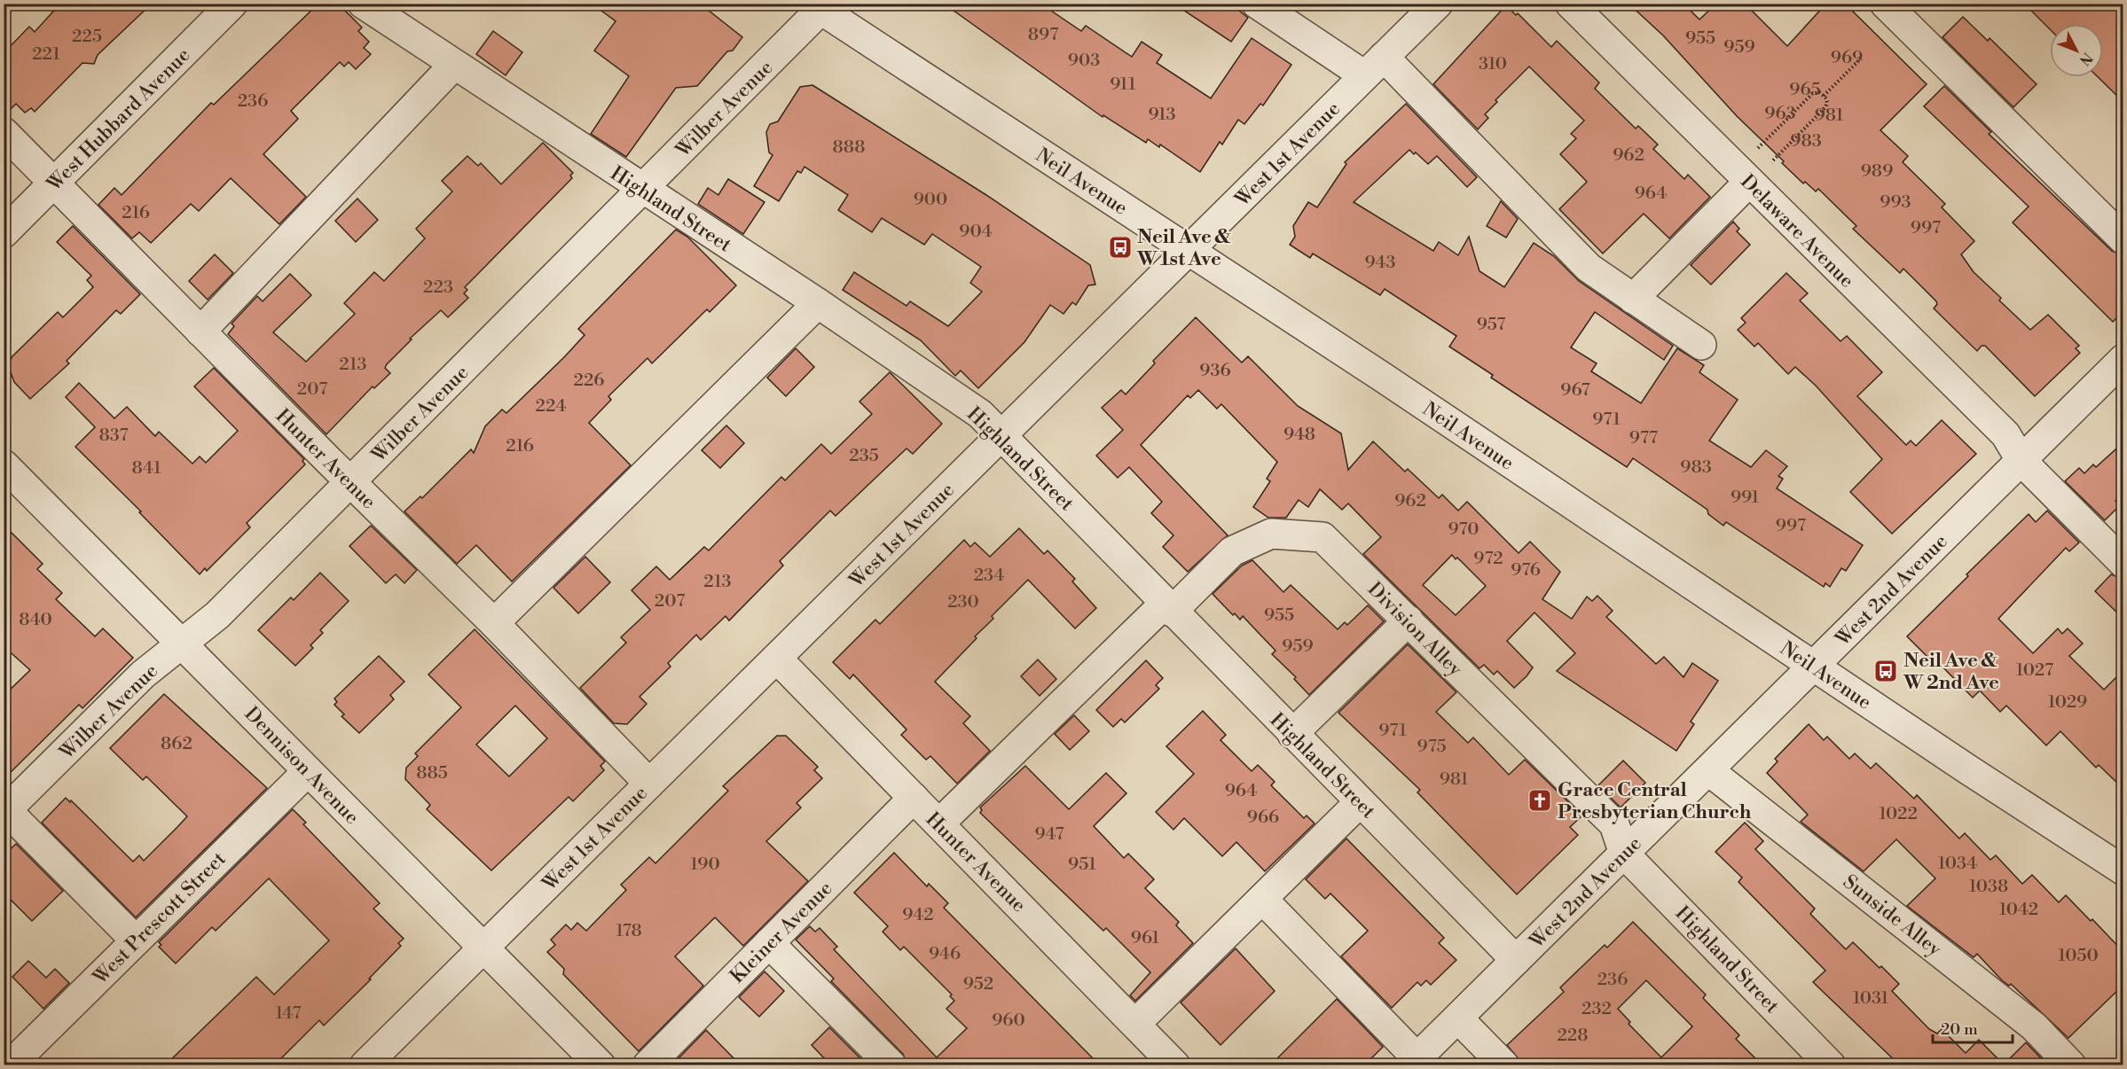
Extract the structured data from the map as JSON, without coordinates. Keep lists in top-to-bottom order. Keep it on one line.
{"streets":{"street":["Wilber Avenue","West Hubbard Avenue","West 1st Avenue","Neil Avenue","Highland Street","Delaware Avenue","Hunter Avenue","West 2nd Avenue","Division Alley","Dennison Avenue","Sunside Alley","West Prescott Street","Kleiner Avenue"]},"crossings":[["Wilber Avenue","Neil Avenue"],["Wilber Avenue","Highland Street"],["Wilber Avenue","Hunter Avenue"],["Wilber Avenue","Dennison Avenue"],["West Hubbard Avenue","Hunter Avenue"],["West 1st Avenue","Neil Avenue"],["West 1st Avenue","Highland Street"],["West 1st Avenue","Hunter Avenue"],["West 1st Avenue","Dennison Avenue"],["Neil Avenue","West 2nd Avenue"],["Highland Street","West 2nd Avenue"],["Highland Street","Division Alley"],["Delaware Avenue","West 2nd Avenue"],["Hunter Avenue","Division Alley"],["Hunter Avenue","Kleiner Avenue"],["West 2nd Avenue","Division Alley"],["West 2nd Avenue","Sunside Alley"],["Dennison Avenue","West Prescott Street"]],"places":{"bus stop":["Neil Ave & W 1st Ave","Neil Ave & W 2nd Ave"],"church":["Grace Central Presbyterian Church"]},"house_numbers":["897","225","955","959","221","969","903","310","911","965","236","963","913","981","983","888","962","989","964","900","993","216","997","904","943","223","957","213","936","226","207","967","224","971","948","837","977","216","235","983","841","991","962","997","970","972","976","234","213","207","230","955","840","959","1027","1029","971","862","975","885","981","964","1022","966","947","1034","190","951","1038","1042","942","178","961","946","1050","236","952","1031","232","147","960","228"],"scale_bar":"20 m","north":"bottom right"}
